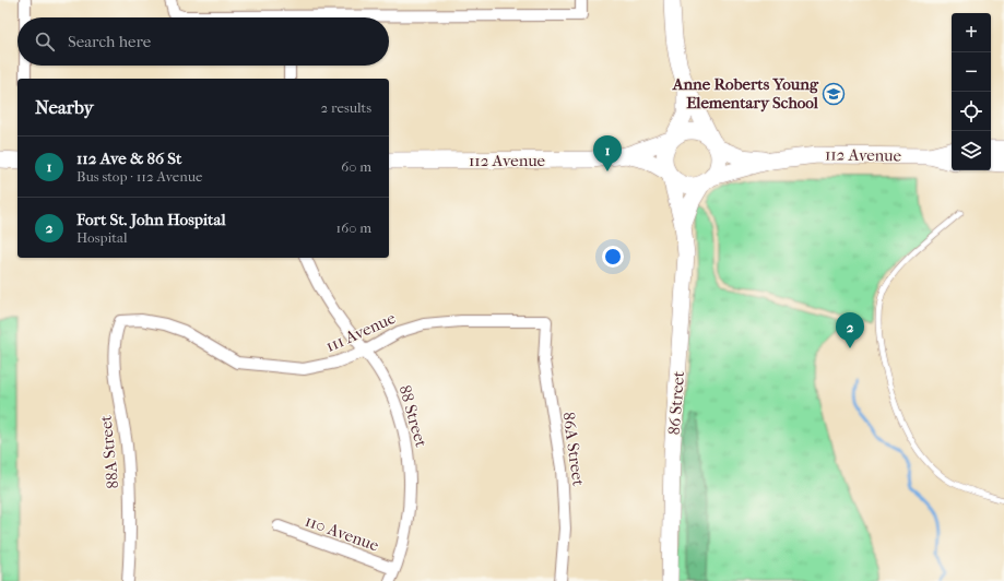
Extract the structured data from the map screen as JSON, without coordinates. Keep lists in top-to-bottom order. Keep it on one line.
{"streets":{"street":["112 Avenue","111 Avenue","86 Street","88 Street","86A Street","88A Street","110 Avenue"]},"crossings":[["112 Avenue","86 Street"],["111 Avenue","88 Street"],["111 Avenue","86A Street"],["111 Avenue","88A Street"],["88 Street","110 Avenue"]],"places":{"school or university":["Anne Roberts Young Elementary School"]},"page":{"map_buttons":["+","−"],"search":"Search here","heading":["Nearby","2 results"],"pins":["1","2"],"list":[{"mark":"1","name":"112 Ave & 86 St","note":"Bus stop · 112 Avenue","value":"60 m"},{"mark":"2","name":"Fort St. John Hospital","note":"Hospital","value":"160 m"}]}}
